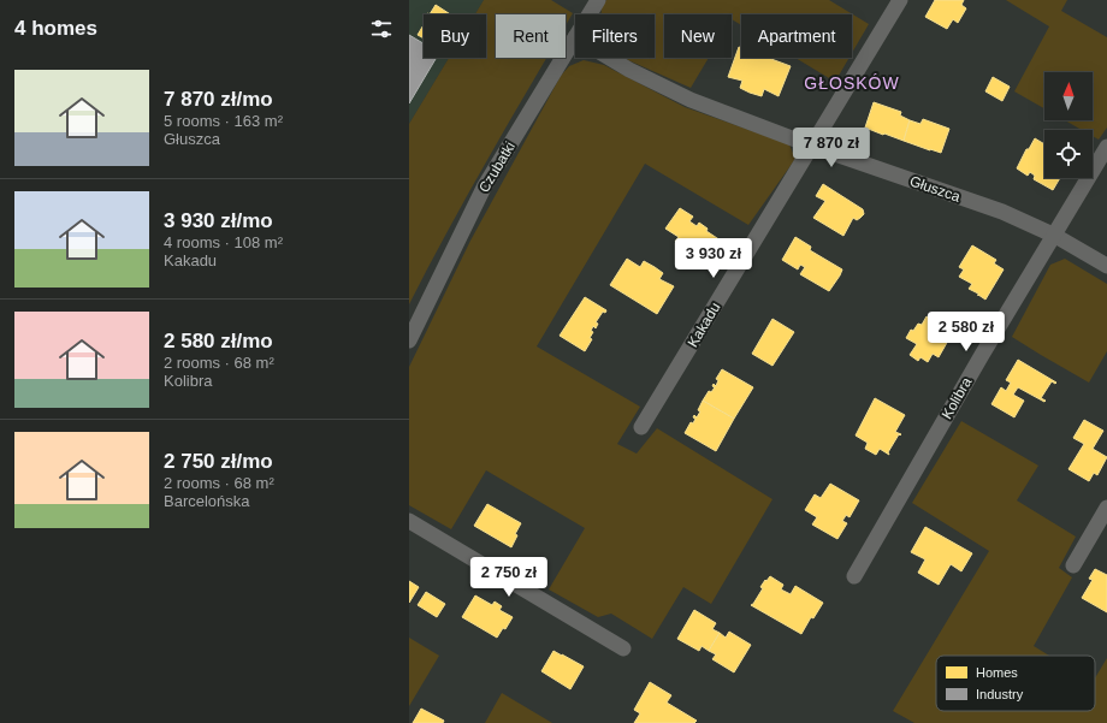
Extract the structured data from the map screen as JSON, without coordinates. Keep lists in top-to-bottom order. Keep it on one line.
{"streets":{"street":["Czubatki","Głuszca","Kakadu","Kolibra"]},"crossings":[["Głuszca","Kakadu"],["Głuszca","Kolibra"]],"districts":["GŁOSKÓW"],"legend":["Homes","Industry"],"north":"top","page":{"heading":"4 homes","chip":["Buy","Rent","Filters","New","Apartment"],"list":[{"name":"7 870 zł/mo","note":"5 rooms · 163 m² · Głuszca"},{"name":"3 930 zł/mo","note":"4 rooms · 108 m² · Kakadu"},{"name":"2 580 zł/mo","note":"2 rooms · 68 m² · Kolibra"},{"name":"2 750 zł/mo","note":"2 rooms · 68 m² · Barcelońska"}],"price":["7 870 zł","3 930 zł","2 580 zł","2 750 zł"]}}
